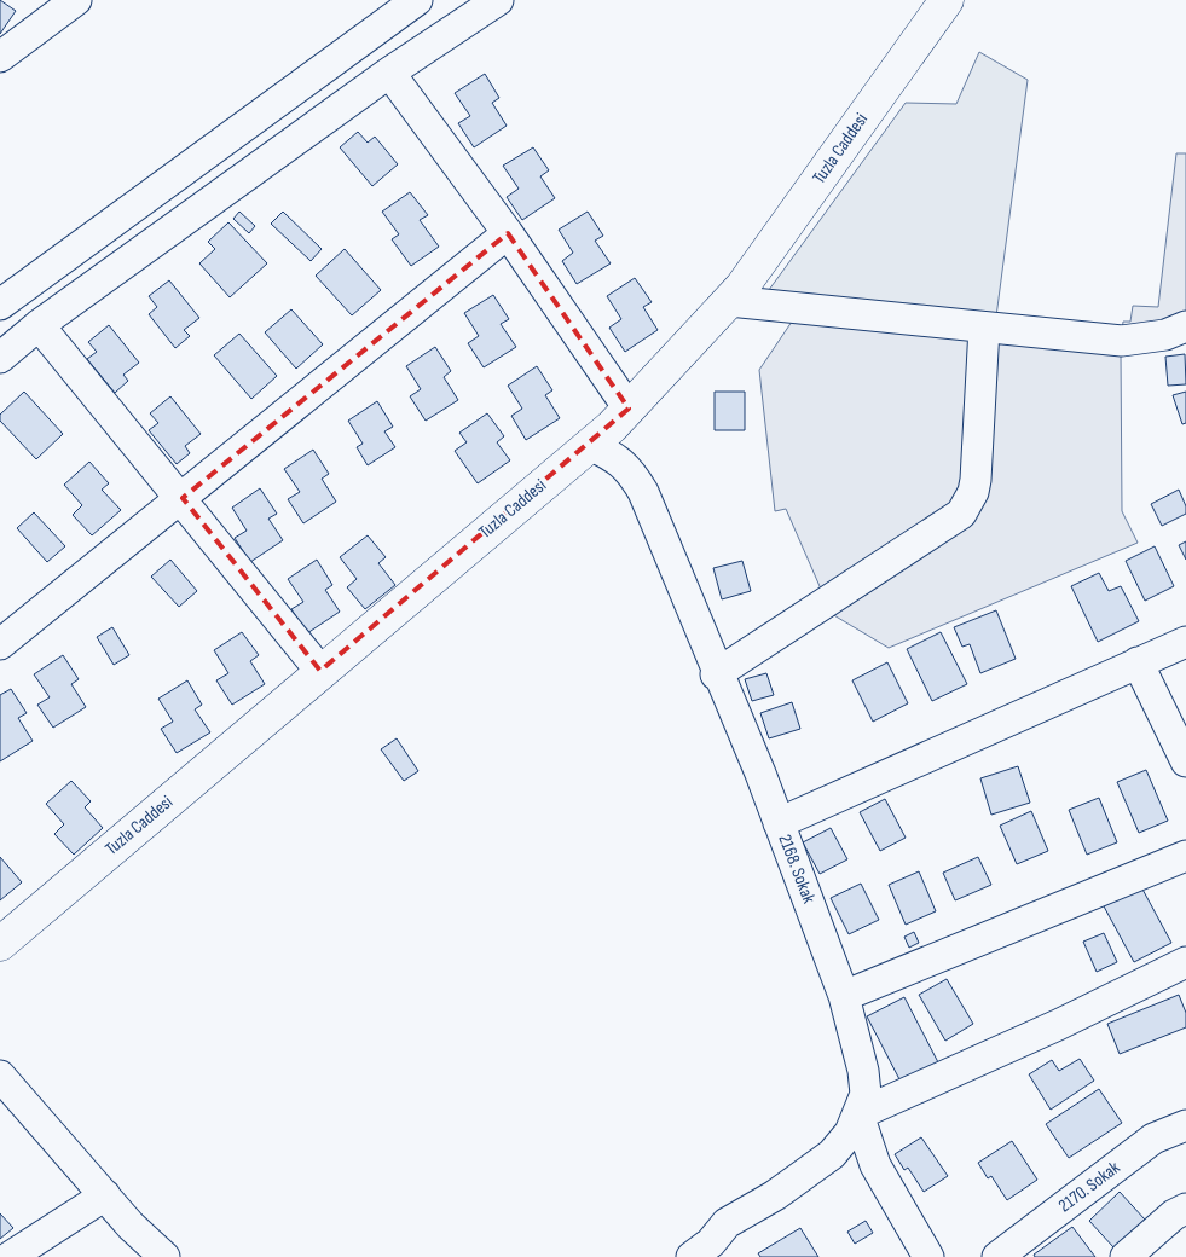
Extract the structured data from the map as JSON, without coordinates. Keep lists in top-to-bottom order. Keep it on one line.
{"streets":{"main road":["Tuzla Caddesi"],"street":["2168. Sokak","2170. Sokak"]},"crossings":[["Tuzla Caddesi","2168. Sokak"]]}
